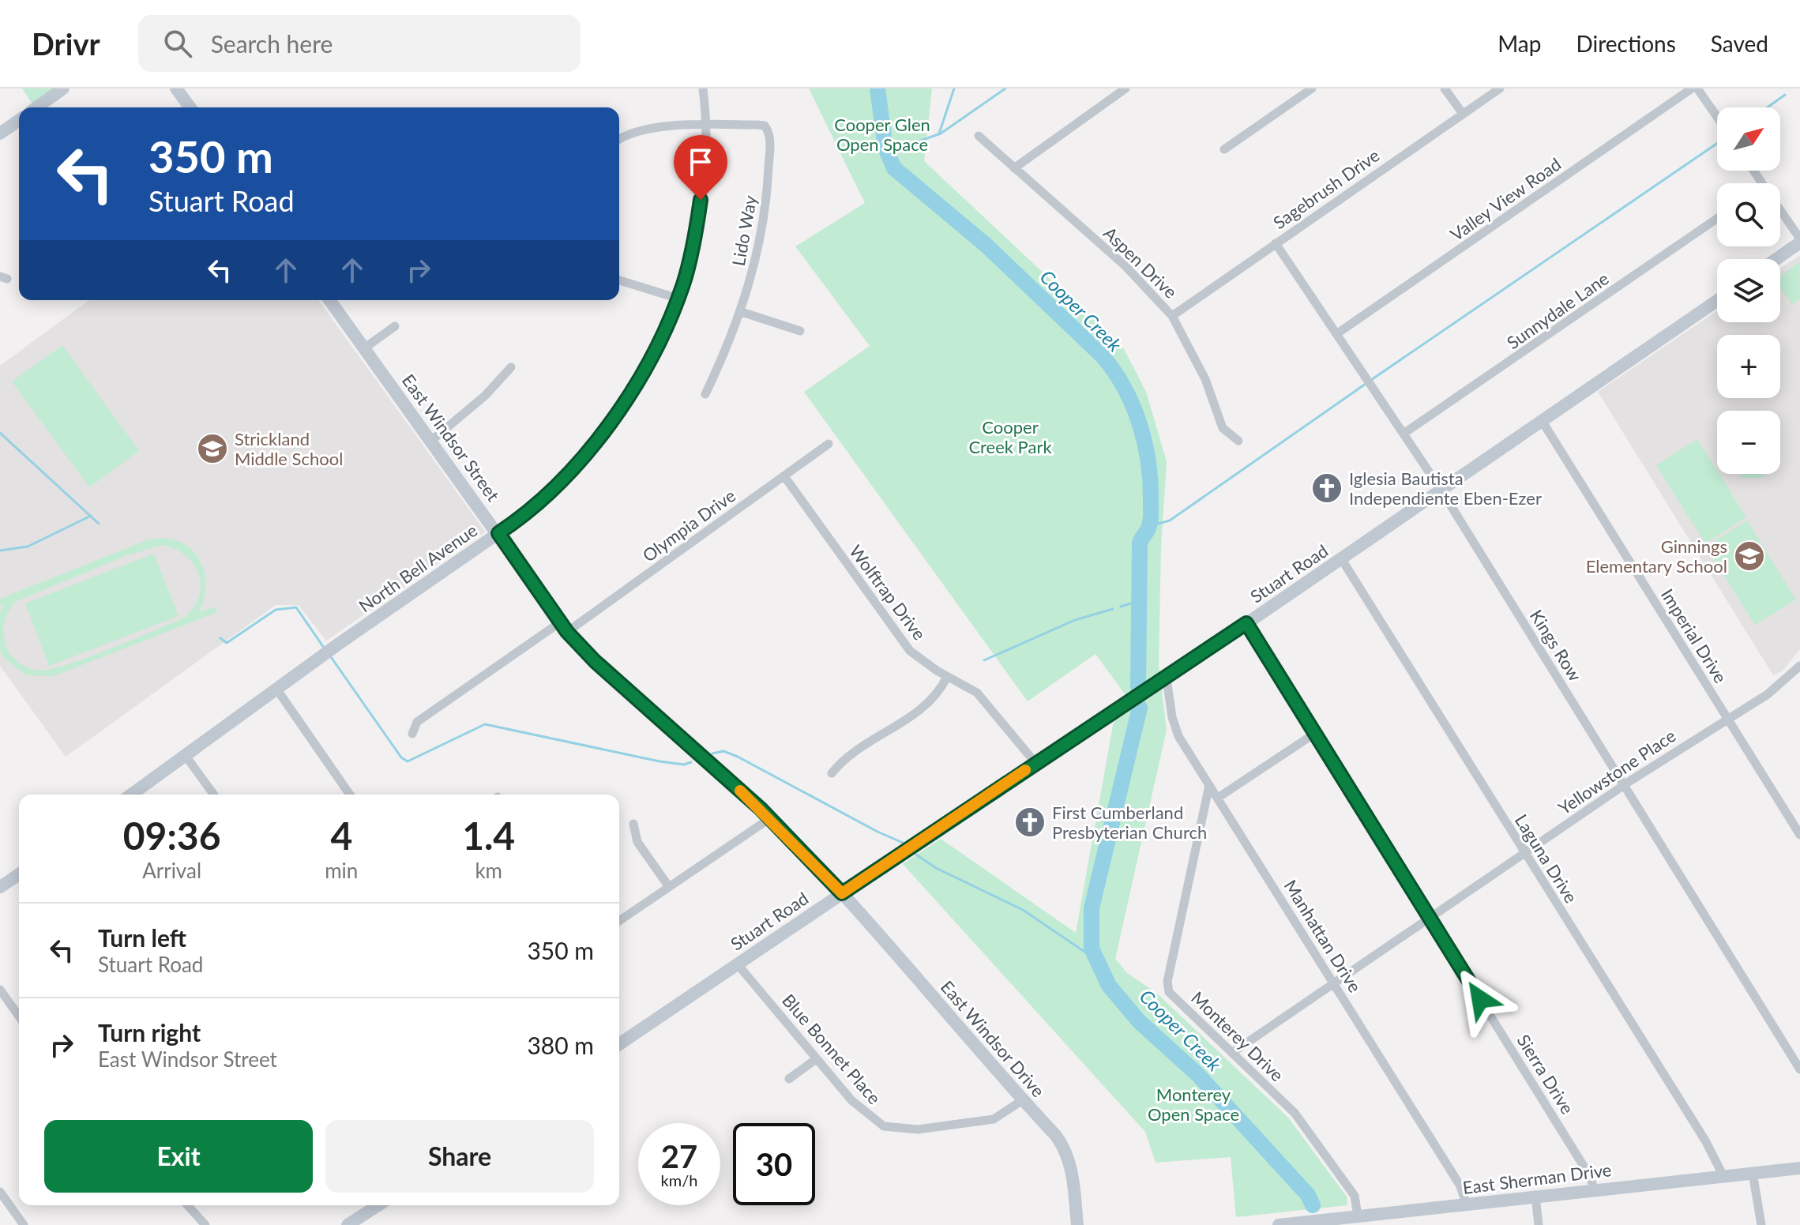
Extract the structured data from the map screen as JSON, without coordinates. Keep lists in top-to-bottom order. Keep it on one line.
{"streets":{"street":["Sagebrush Drive","Valley View Road","Lido Way","Aspen Drive","Sunnydale Lane","East Windsor Street","Olympia Drive","North Bell Avenue","Stuart Road","Wolftrap Drive","Imperial Drive","Kings Row","Yellowstone Place","Laguna Drive","Manhattan Drive","Monterey Drive","East Windsor Drive","Blue Bonnet Place","Sierra Drive","East Sherman Drive"]},"crossings":[["Sagebrush Drive","Aspen Drive"],["Sagebrush Drive","Kings Row"],["Valley View Road","Kings Row"],["Lido Way","North Bell Avenue"],["Sunnydale Lane","Kings Row"],["East Windsor Street","Olympia Drive"],["East Windsor Street","North Bell Avenue"],["East Windsor Street","Stuart Road"],["East Windsor Street","East Windsor Drive"],["Olympia Drive","Wolftrap Drive"],["Stuart Road","Wolftrap Drive"],["Stuart Road","Imperial Drive"],["Stuart Road","Kings Row"],["Stuart Road","Laguna Drive"],["Stuart Road","Manhattan Drive"],["Stuart Road","East Windsor Drive"],["Stuart Road","Blue Bonnet Place"],["Stuart Road","Sierra Drive"],["Imperial Drive","Yellowstone Place"],["Kings Row","Yellowstone Place"],["Yellowstone Place","Laguna Drive"],["Yellowstone Place","Manhattan Drive"],["Yellowstone Place","Monterey Drive"],["Yellowstone Place","Sierra Drive"],["Laguna Drive","East Sherman Drive"],["Manhattan Drive","Monterey Drive"],["Manhattan Drive","East Sherman Drive"],["Monterey Drive","East Sherman Drive"],["East Windsor Drive","Blue Bonnet Place"],["Sierra Drive","East Sherman Drive"]],"water":["Cooper Creek"],"parks":["Cooper Glen Open Space","Cooper Creek Park","Monterey Open Space"],"places":{"school or university":["Strickland Middle School","Ginnings Elementary School"],"church":["Iglesia Bautista Independiente Eben-Ezer","First Cumberland Presbyterian Church"]},"north":"top right","page":{"header":"Drivr","search":"Search here","nav":["Map","Directions","Saved"],"map_buttons":["+","−"],"turn":["350 m","Stuart Road"],"eta":["09:36","Arrival","4","min","1.4","km"],"list":[{"name":"Turn left","note":"Stuart Road","value":"350 m"},{"name":"Turn right","note":"East Windsor Street","value":"380 m"}],"buttons":["Exit","Share"],"speed":"27 km/h","limit":"30"}}
